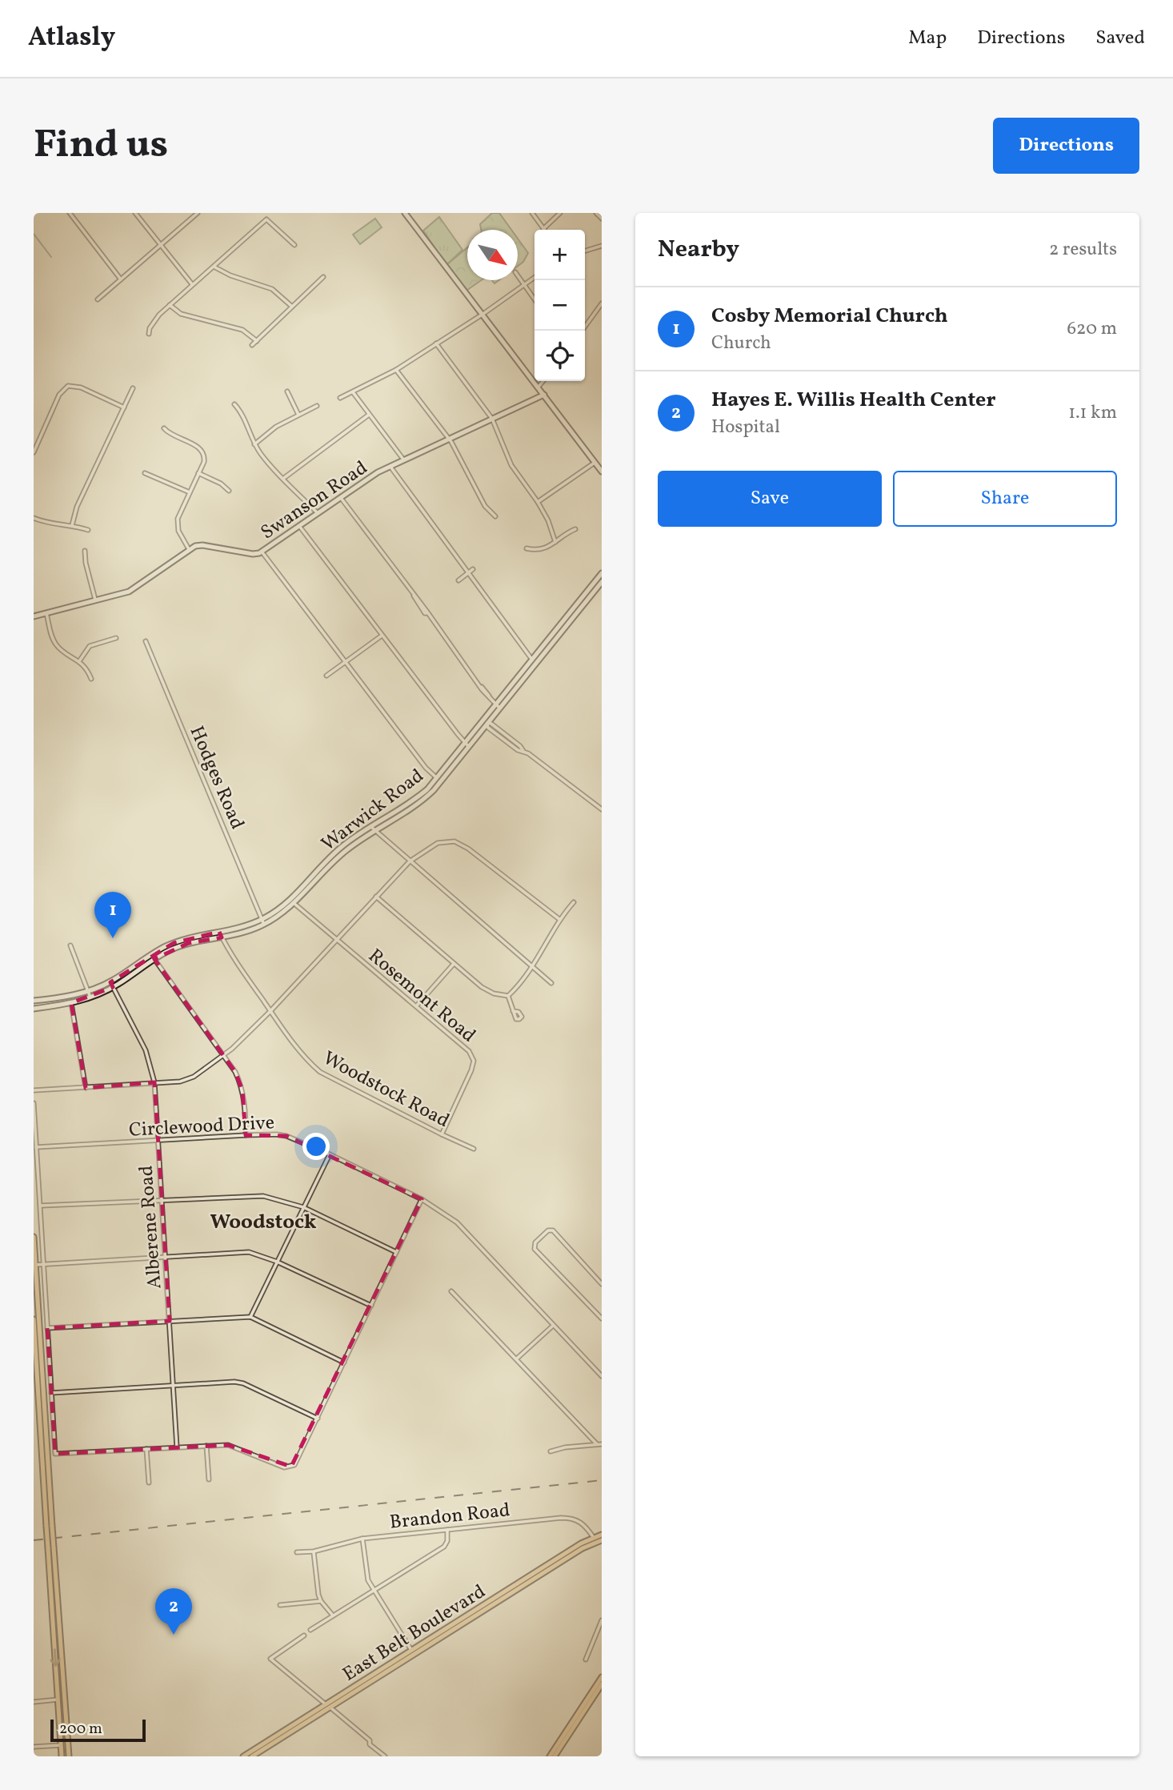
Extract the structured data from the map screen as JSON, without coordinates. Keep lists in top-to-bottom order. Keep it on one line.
{"streets":{"main road":["Swanson Road","Warwick Road","East Belt Boulevard"],"street":["Hodges Road","Rosemont Road","Woodstock Road","Circlewood Drive","Alberene Road","Brandon Road"]},"crossings":[["Hodges Road","Warwick Road"],["Warwick Road","Rosemont Road"],["Warwick Road","Woodstock Road"],["Warwick Road","Alberene Road"],["Rosemont Road","Woodstock Road"],["Circlewood Drive","Alberene Road"],["Brandon Road","East Belt Boulevard"]],"districts":["Woodstock"],"scale_bar":"200 m","north":"bottom right","page":{"header":"Atlasly","nav":["Map","Directions","Saved"],"buttons":["Directions",["Save","Share"]],"title":"Find us","heading":["Nearby","2 results"],"map_buttons":["+","−"],"list":[{"mark":"1","name":"Cosby Memorial Church","note":"Church","value":"620 m"},{"mark":"2","name":"Hayes E. Willis Health Center","note":"Hospital","value":"1.1 km"}],"pins":["1","2"],"scale":"200 m"}}
